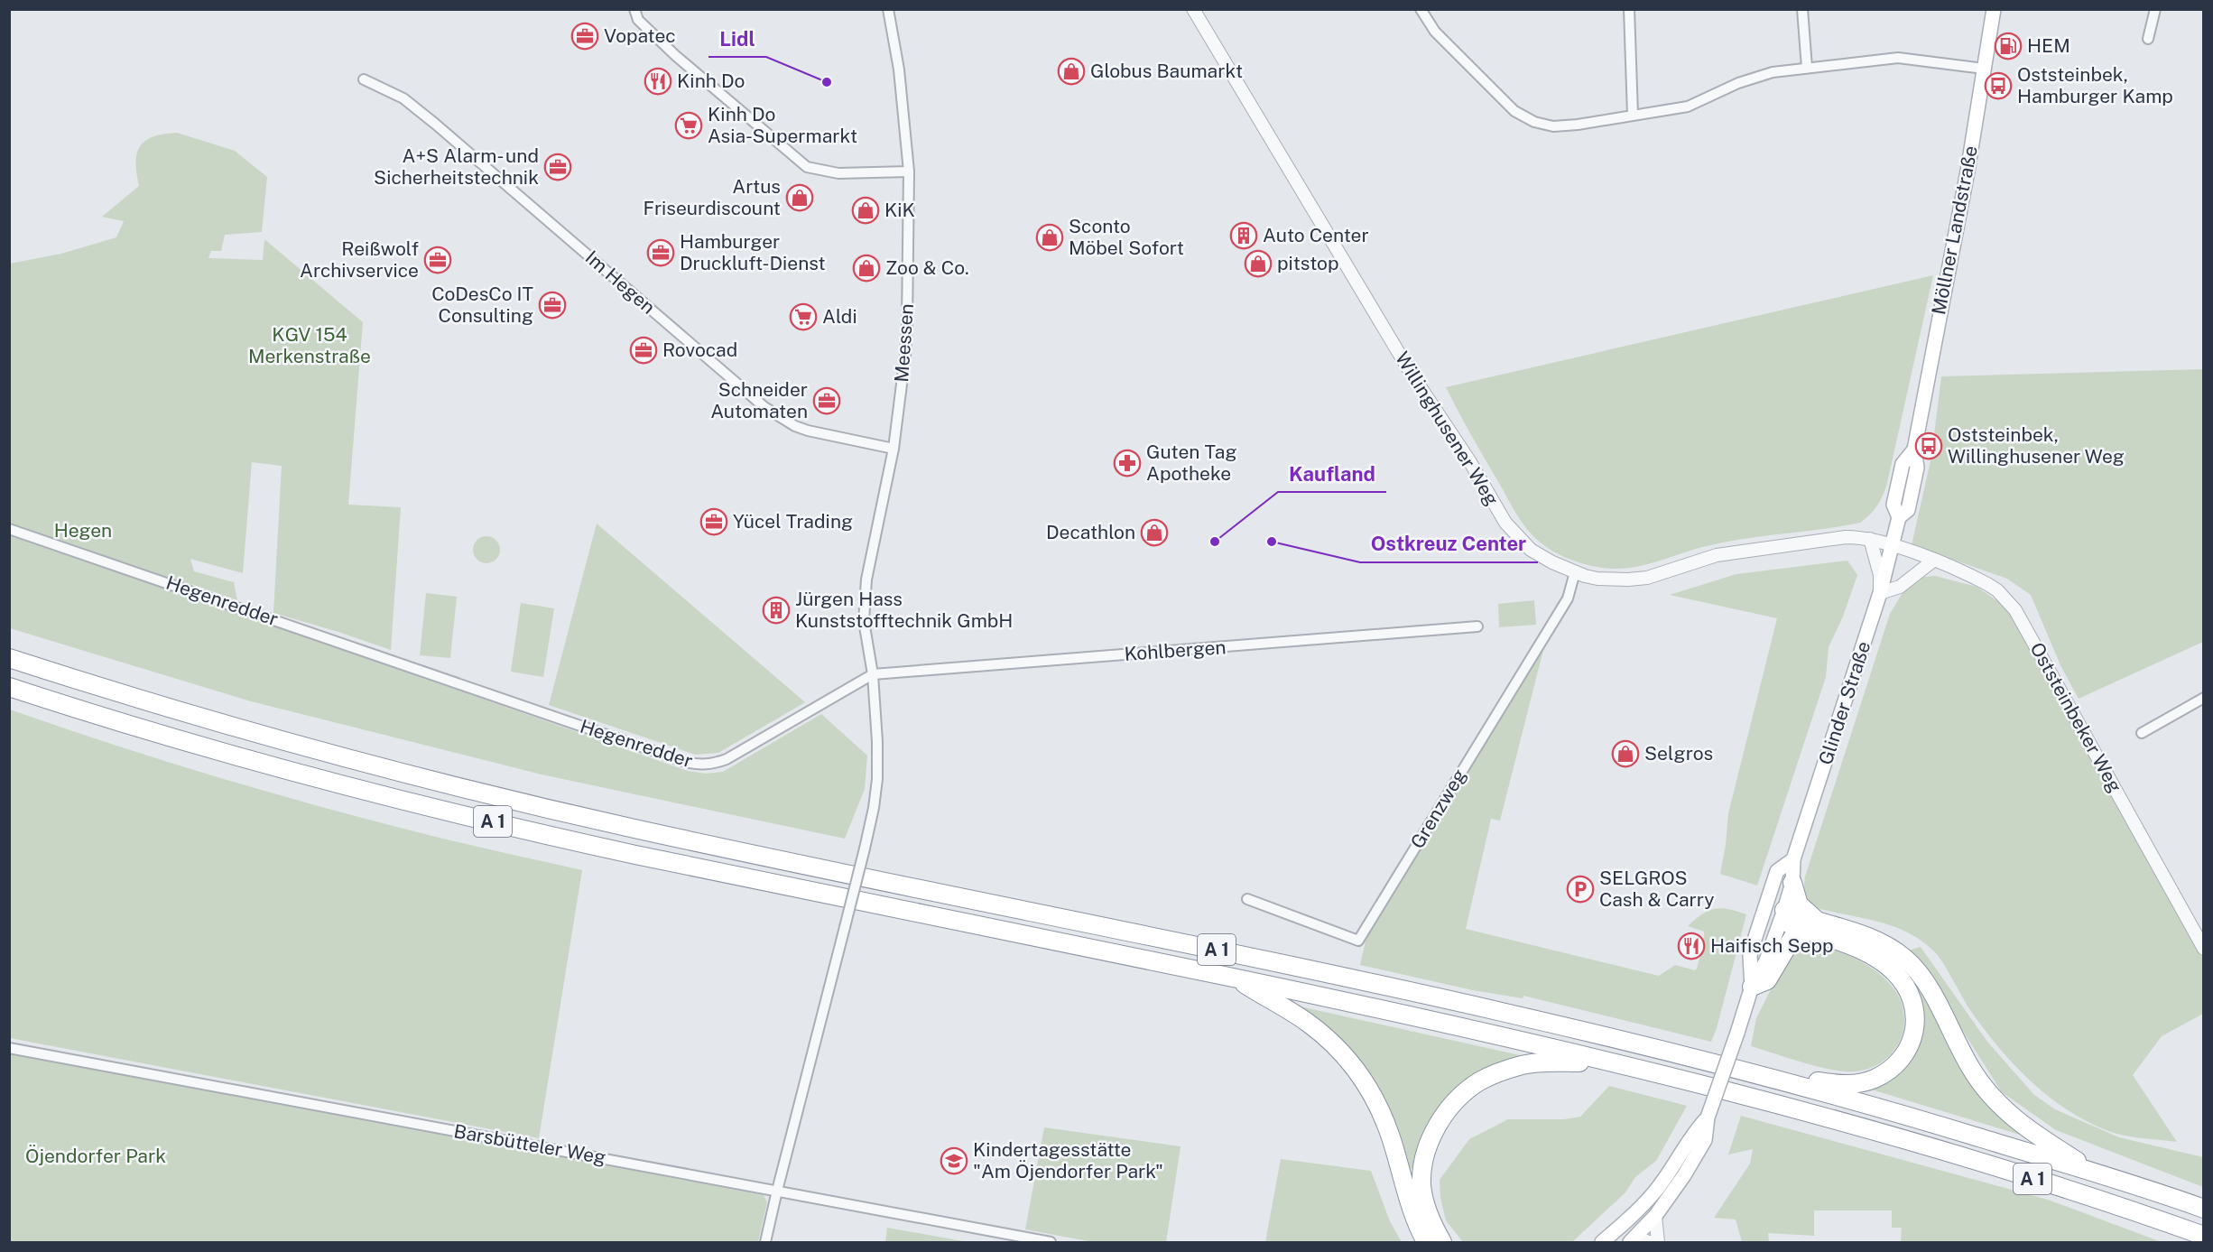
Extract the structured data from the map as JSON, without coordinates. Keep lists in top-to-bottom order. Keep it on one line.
{"streets":{"highway":["A 1"],"main road":["Möllner Landstraße","Glinder Straße"],"street":["Im Hegen","Meessen","Willinghusener Weg","Hegenredder","Kohlbergen","Oststeinbeker Weg","Grenzweg","Barsbütteler Weg"]},"crossings":[["Möllner Landstraße","Willinghusener Weg"],["Möllner Landstraße","Glinder Straße"],["Möllner Landstraße","Oststeinbeker Weg"],["Im Hegen","Meessen"],["Meessen","Hegenredder"],["Meessen","Kohlbergen"],["Willinghusener Weg","Glinder Straße"],["Willinghusener Weg","Oststeinbeker Weg"],["Willinghusener Weg","Grenzweg"],["Hegenredder","Kohlbergen"],["Glinder Straße","Oststeinbeker Weg"]],"parks":["KGV 154 Merkenstraße","Hegen","Öjendorfer Park"],"places":{"office":["Vopatec","A+S Alarm- und Sicherheitstechnik","Hamburger Druckluft-Dienst","Reißwolf Archivservice","CoDesCo IT Consulting","Rovocad","Schneider Automaten","Yücel Trading"],"fuel station":["HEM"],"shop":["Globus Baumarkt","Artus Friseurdiscount","KiK","Sconto Möbel Sofort","pitstop","Zoo & Co.","Decathlon","Selgros"],"restaurant":["Kinh Do","Haifisch Sepp"],"other":["Lidl","Kaufland","Ostkreuz Center"],"bus stop":["Oststeinbek, Hamburger Kamp","Oststeinbek, Willinghusener Weg"],"supermarket":["Kinh Do Asia-Supermarkt","Aldi"],"building":["Auto Center","Jürgen Hass Kunststofftechnik GmbH"],"pharmacy":["Guten Tag Apotheke"],"parking":["SELGROS Cash & Carry"],"school or university":["Kindertagesstätte \"Am Öjendorfer Park\""]}}
